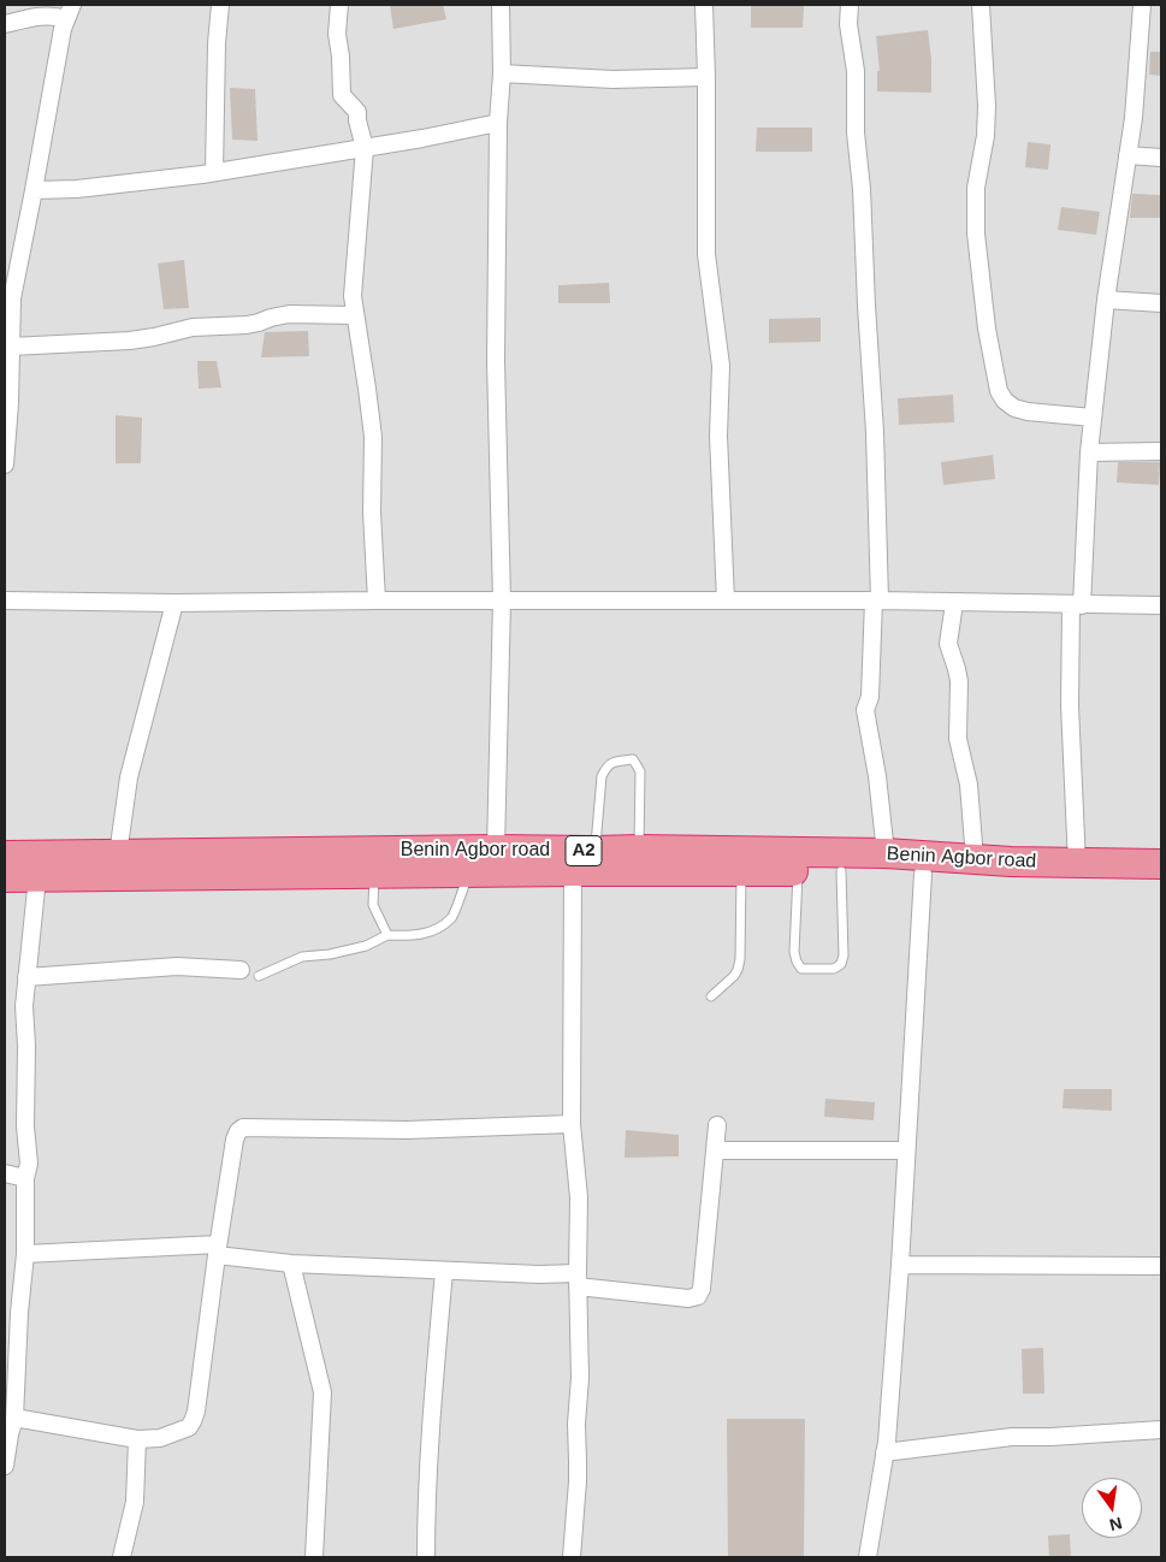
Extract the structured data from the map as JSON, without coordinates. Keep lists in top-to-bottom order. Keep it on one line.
{"streets":{"highway":["Benin Agbor road","A2"]},"north":"bottom"}
